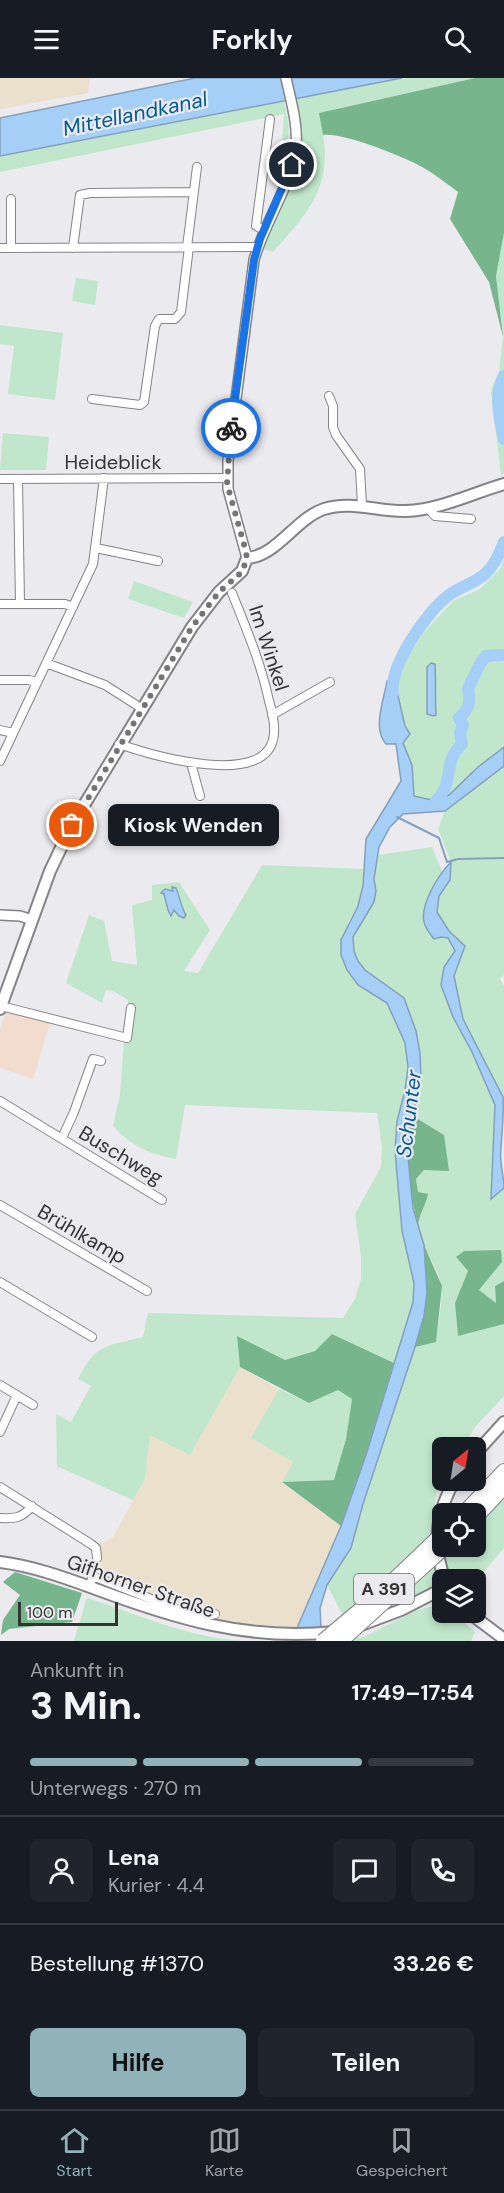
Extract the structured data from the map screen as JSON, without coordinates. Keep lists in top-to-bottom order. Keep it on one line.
{"streets":{"highway":["A 391"],"main road":["Gifhorner Straße"],"street":["Heideblick","Im Winkel","Buschweg","Brühlkamp"]},"crossings":[["Gifhorner Straße","A 391"]],"water":["Mittellandkanal","Schunter"],"places":["Kiosk Wenden"],"scale_bar":"100 m","north":"top right","page":{"header":"Forkly","bubble":"Kiosk Wenden","scale":"100 m","heading":["3 Min.","Ankunft in","17:49–17:54"],"panel":["Lena","Kurier · 4.4","Bestellung #1370","33.26 €"],"bar":"Unterwegs · 270 m","buttons":["Hilfe","Teilen"],"tabs":["Start","Karte","Gespeichert"]}}
